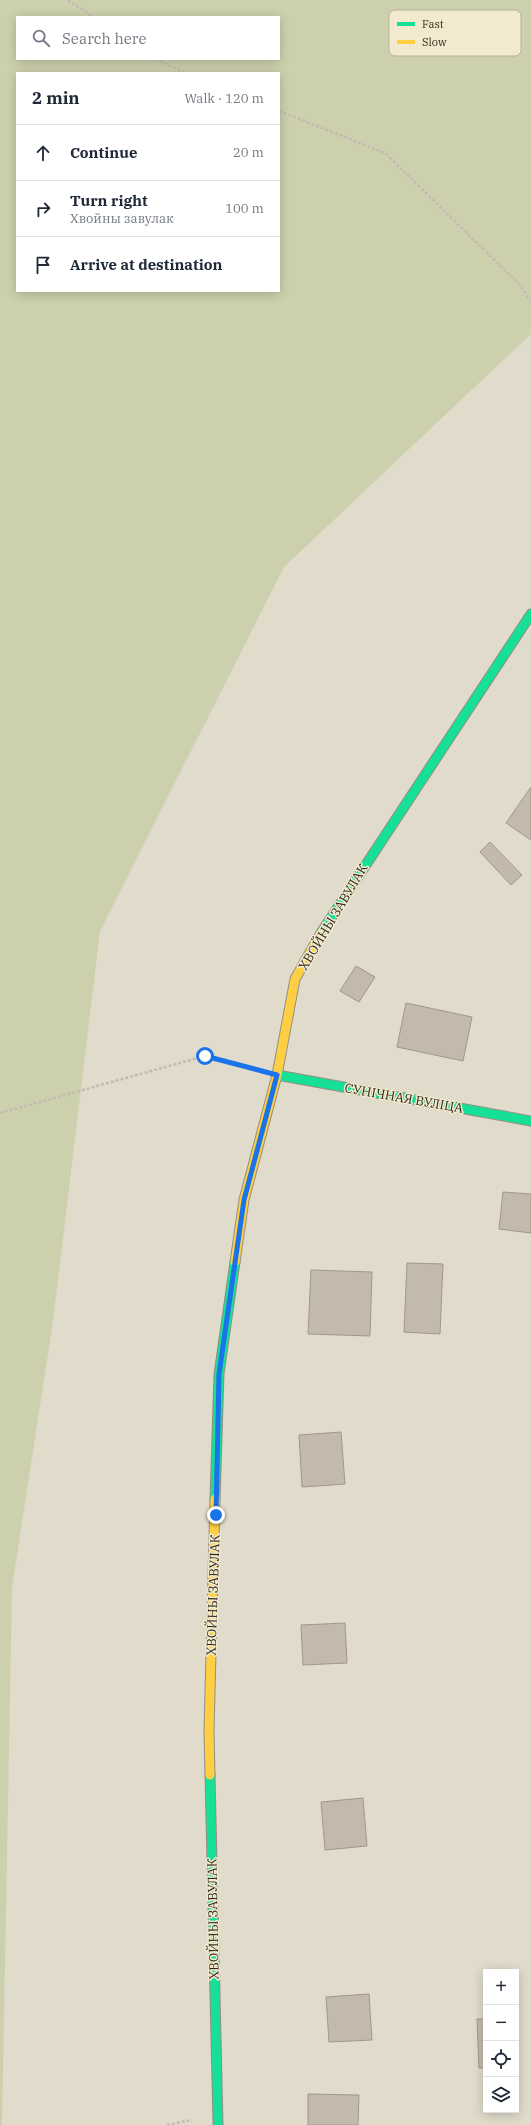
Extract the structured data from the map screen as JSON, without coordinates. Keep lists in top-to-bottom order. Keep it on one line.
{"streets":{"street":["ХВОЙНЫ ЗАВУЛАК","СУНІЧНАЯ ВУЛІЦА"]},"crossings":[["ХВОЙНЫ ЗАВУЛАК","СУНІЧНАЯ ВУЛІЦА"]],"legend":["Fast","Slow"],"page":{"search":"Search here","heading":["2 min","Walk · 120 m"],"list":[["Continue","20 m"],["Turn right","Хвойны завулак","100 m"],"Arrive at destination"],"map_buttons":["+","−"]}}
